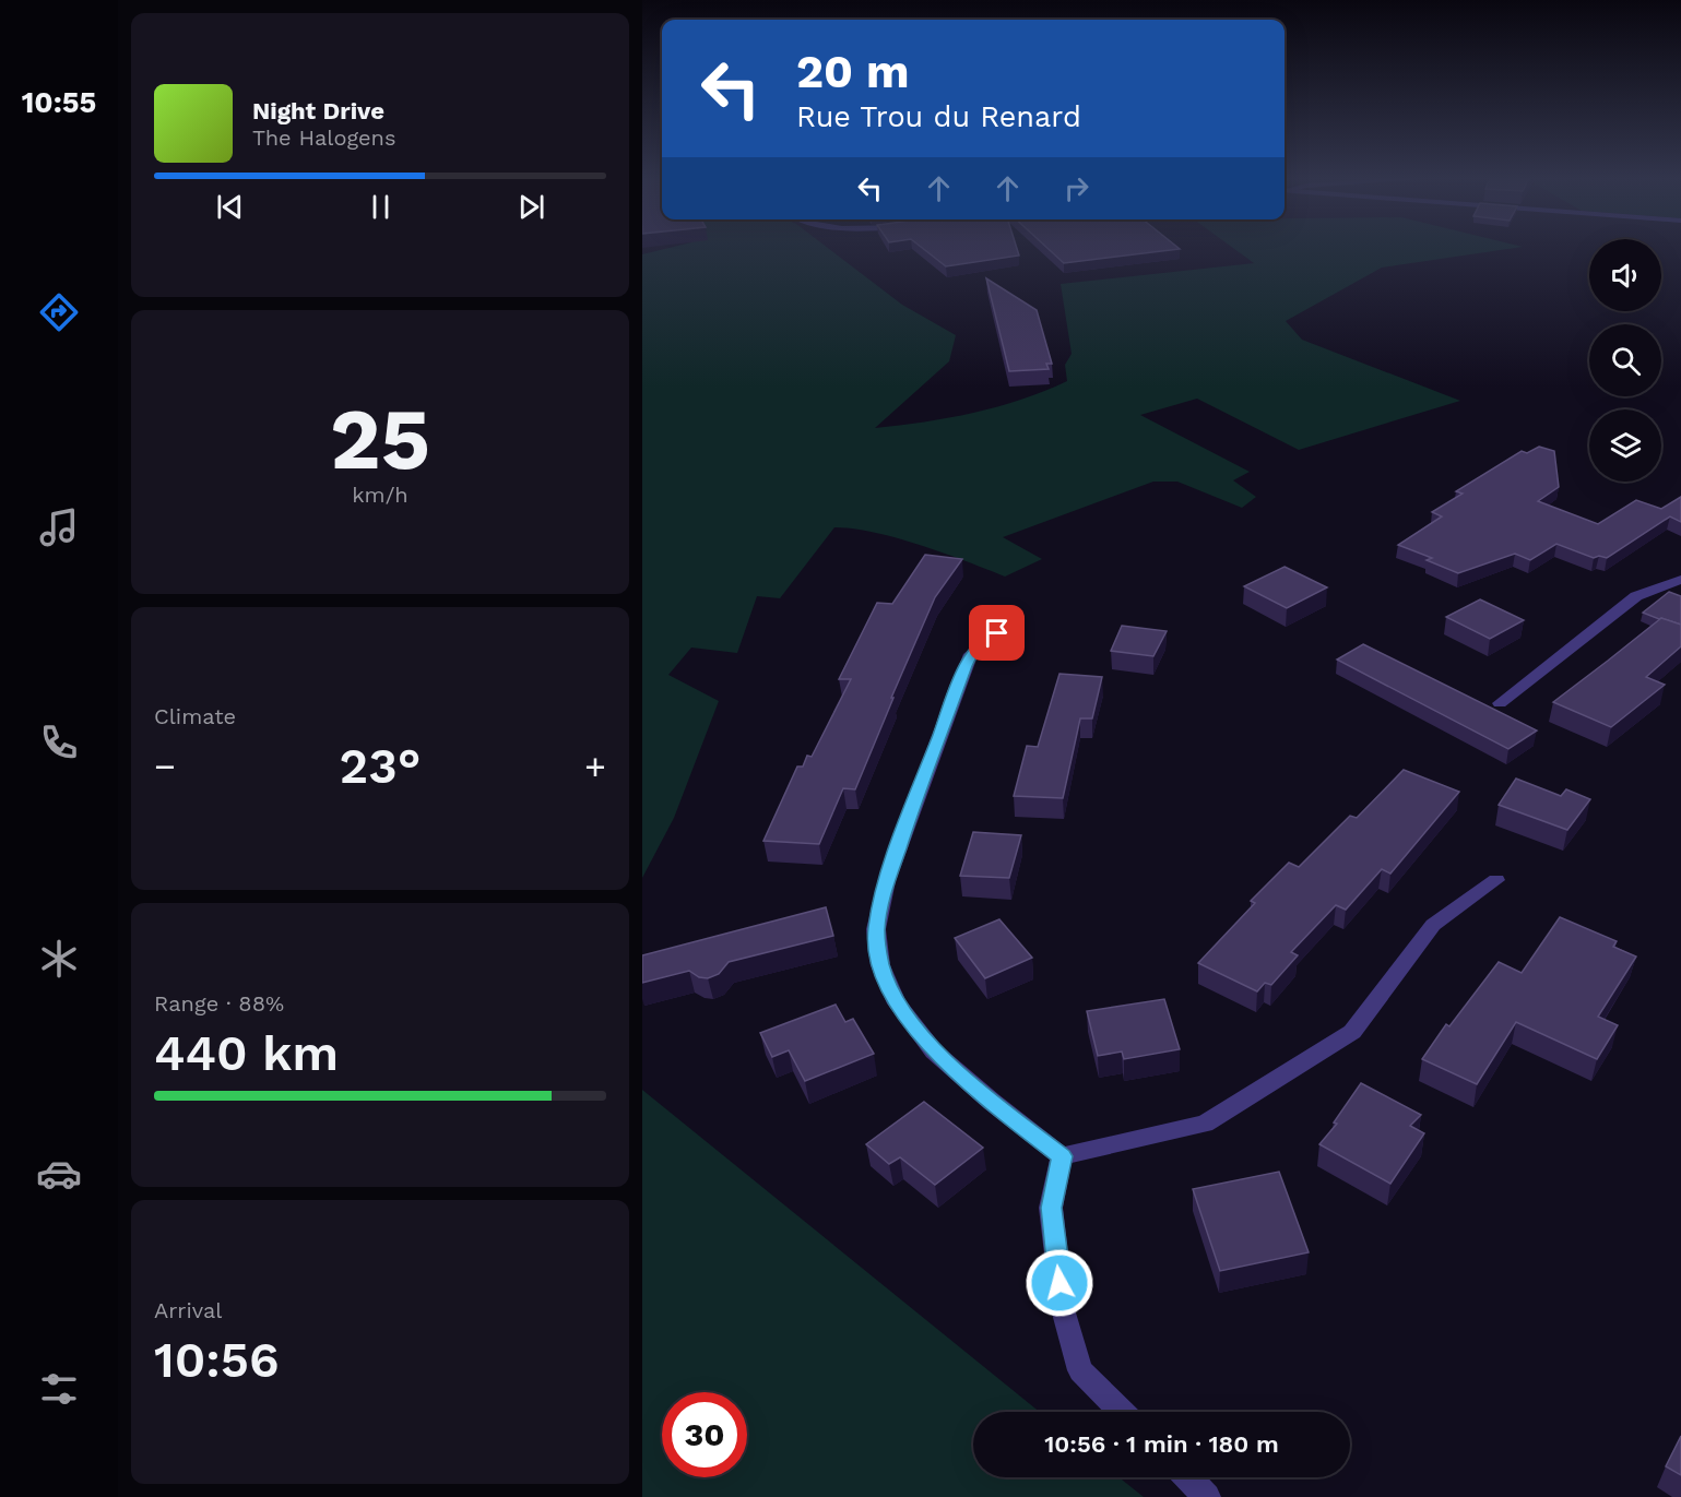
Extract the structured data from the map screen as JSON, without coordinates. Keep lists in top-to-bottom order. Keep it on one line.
{"page":{"tabs":"10:55","turn":["20 m","Rue Trou du Renard"],"song":["Night Drive","The Halogens"],"tile":[["25","km/h"],"Climate",["Range · 88%","440 km"],["Arrival","10:56"]],"heat":["−","23°","+"],"limit":"30","trip":"10:56 · 1 min · 180 m"}}
